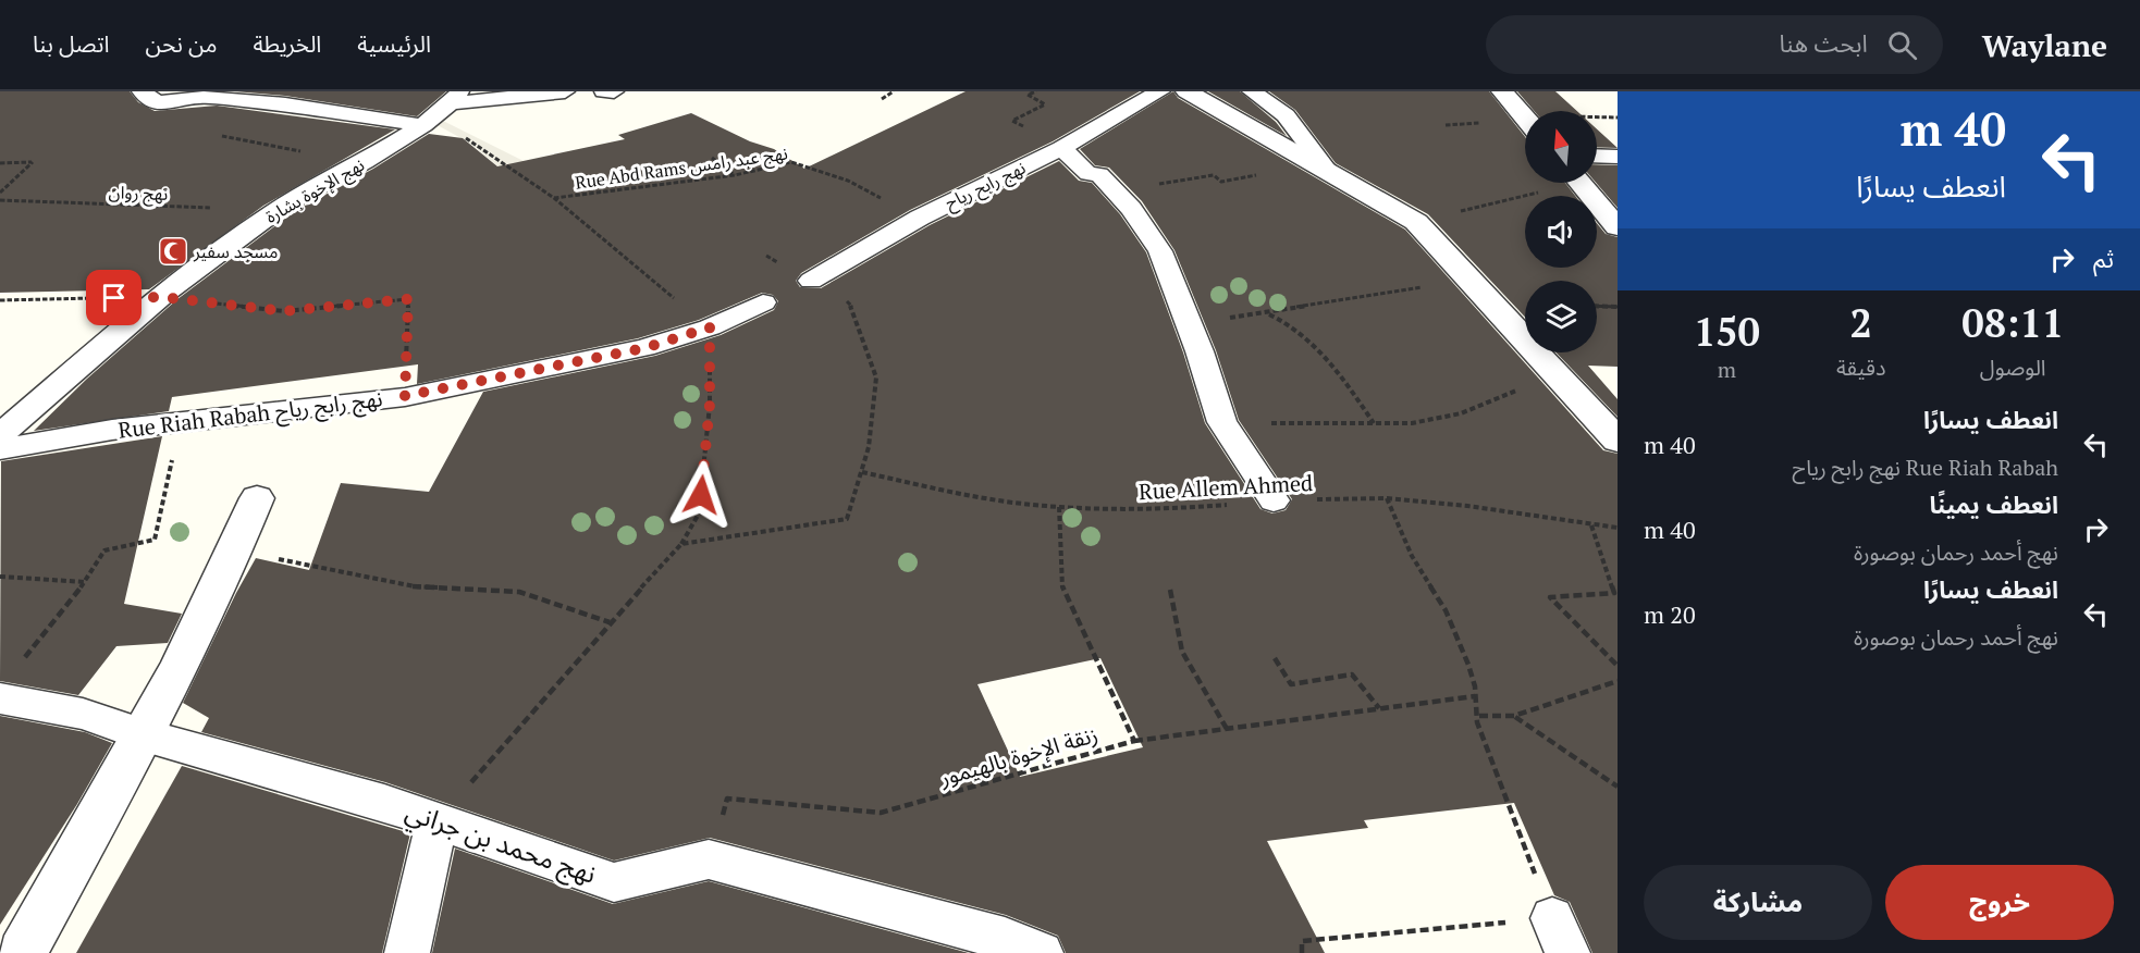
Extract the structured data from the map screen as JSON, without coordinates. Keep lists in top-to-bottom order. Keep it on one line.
{"streets":{"street":["نهج رابح رياح","نهج الإخوة بشارة","Rue Riah Rabah نهج رابح رياح","نهج محمد بن جراني"],"path":["Rue Abd Rams نهج عبد رامس","نهج روان","Rue Allem Ahmed","زنقة الإخوة بالهيمور"]},"crossings":[["Rue Abd Rams نهج عبد رامس","نهج رابح رياح"],["نهج الإخوة بشارة","نهج روان"],["Rue Allem Ahmed","زنقة الإخوة بالهيمور"],["زنقة الإخوة بالهيمور","نهج محمد بن جراني"]],"places":{"mosque":["مسجد سفير"]},"north":"top","page":{"header":"Waylane","search":"ابحث هنا","nav":["الرئيسية","الخريطة","من نحن","اتصل بنا"],"turn":["40 m","انعطف يسارًا"],"then":"ثم","eta":["08:11","الوصول","2","دقيقة","150","m"],"list":[{"name":"انعطف يسارًا","note":"Rue Riah Rabah نهج رابح رياح","value":"40 m"},{"name":"انعطف يمينًا","note":"نهج أحمد رحمان بوصورة","value":"40 m"},{"name":"انعطف يسارًا","note":"نهج أحمد رحمان بوصورة","value":"20 m"}],"buttons":["خروج","مشاركة"]}}
